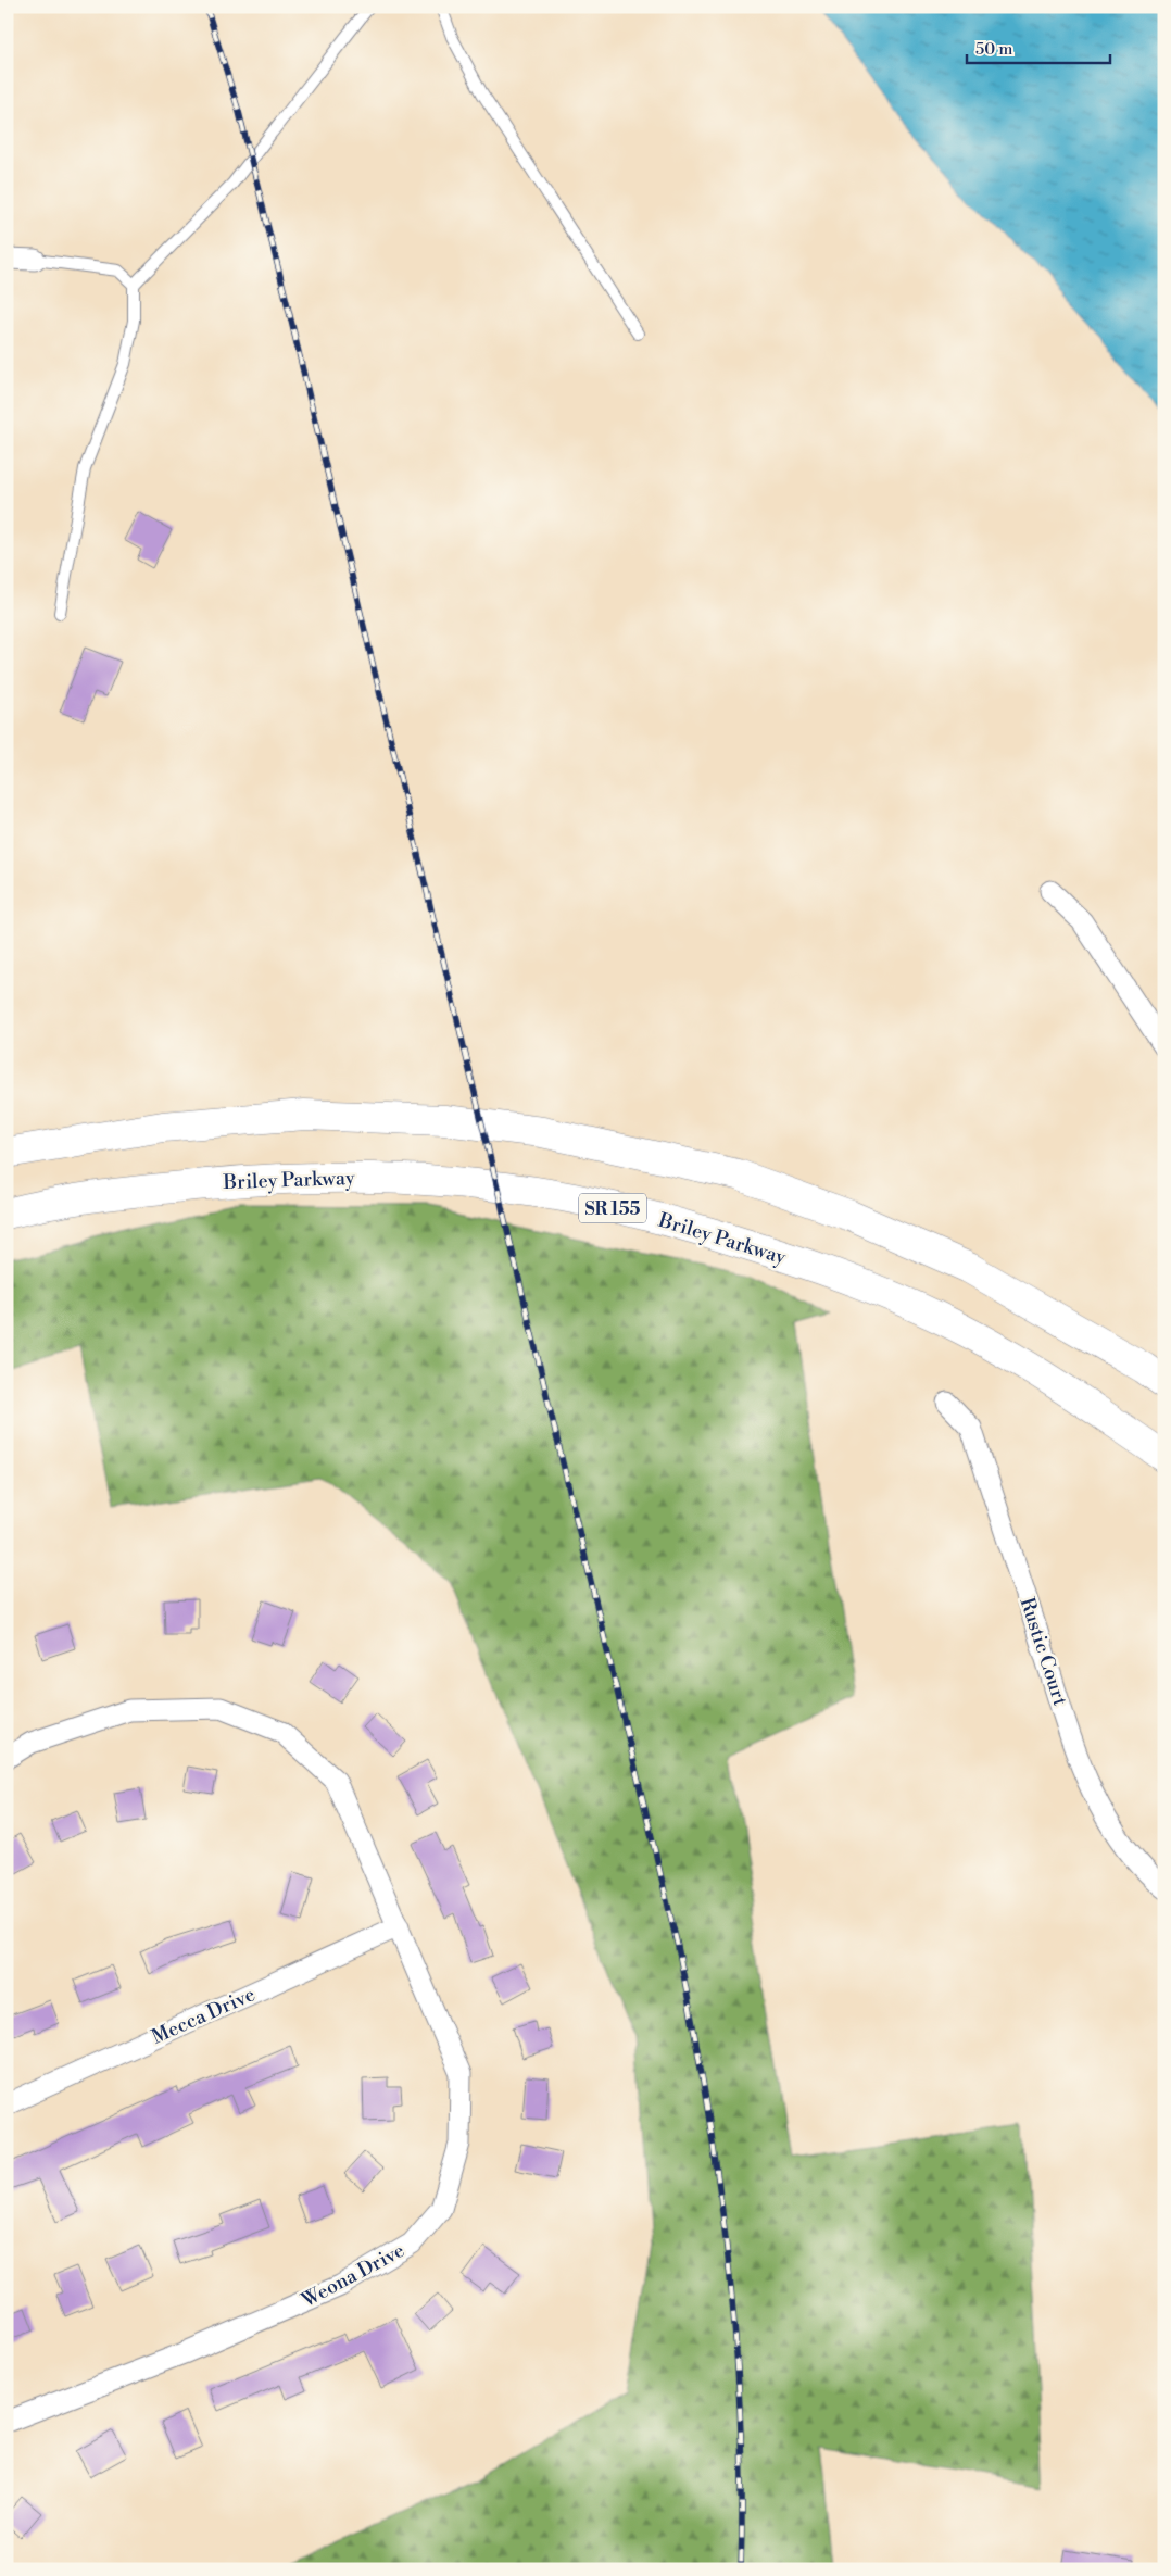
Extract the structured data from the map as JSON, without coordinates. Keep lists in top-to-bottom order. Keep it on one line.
{"streets":{"highway":["Briley Parkway","SR 155"],"street":["Rustic Court","Mecca Drive","Weona Drive"]},"crossings":[["Mecca Drive","Weona Drive"]],"scale_bar":"50 m"}
